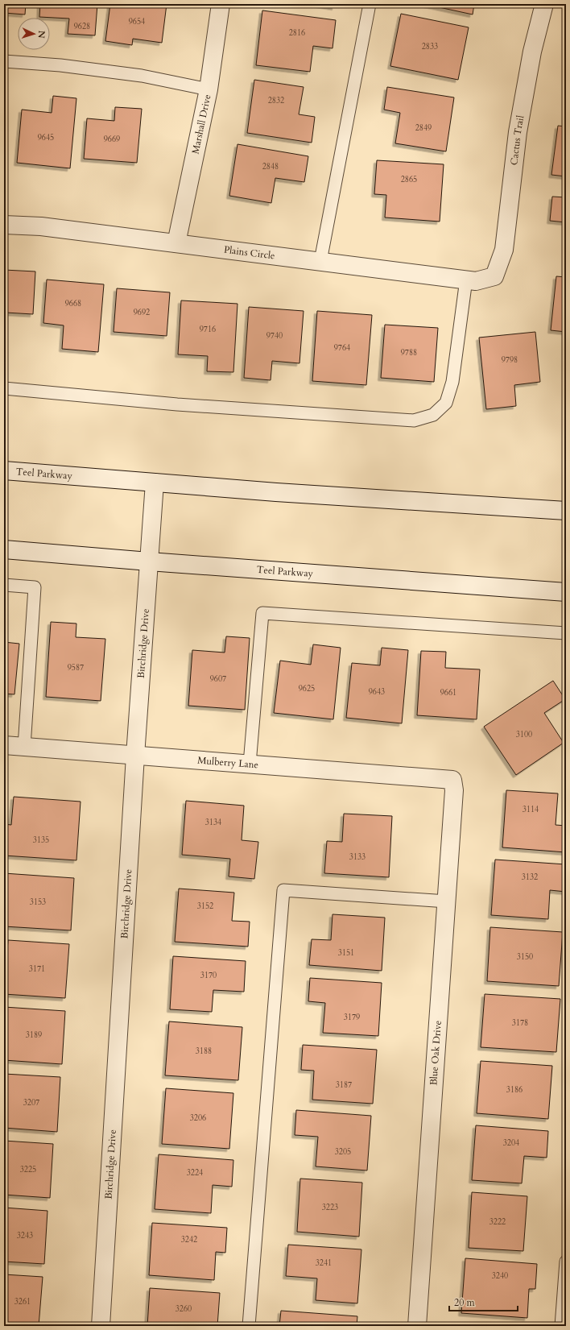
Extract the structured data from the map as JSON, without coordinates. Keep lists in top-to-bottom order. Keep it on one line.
{"streets":{"street":["Marshall Drive","Cactus Trail","Plains Circle","Teel Parkway","Birchridge Drive","Mulberry Lane","Blue Oak Drive"]},"crossings":[["Marshall Drive","Plains Circle"],["Cactus Trail","Plains Circle"],["Teel Parkway","Birchridge Drive"],["Birchridge Drive","Mulberry Lane"],["Mulberry Lane","Blue Oak Drive"]],"house_numbers":["9654","9628","2816","2833","2832","2849","9645","9669","2848","2865","9668","9692","9716","9740","9764","9788","9798","9587","9607","9625","9643","9661","3100","3114","3134","3135","3133","3132","3153","3152","3151","3150","3171","3170","3179","3178","3189","3188","3187","3186","3207","3206","3204","3205","3225","3224","3223","3222","3243","3242","3241","3240","3261","3260"],"scale_bar":"20 m","north":"right"}
